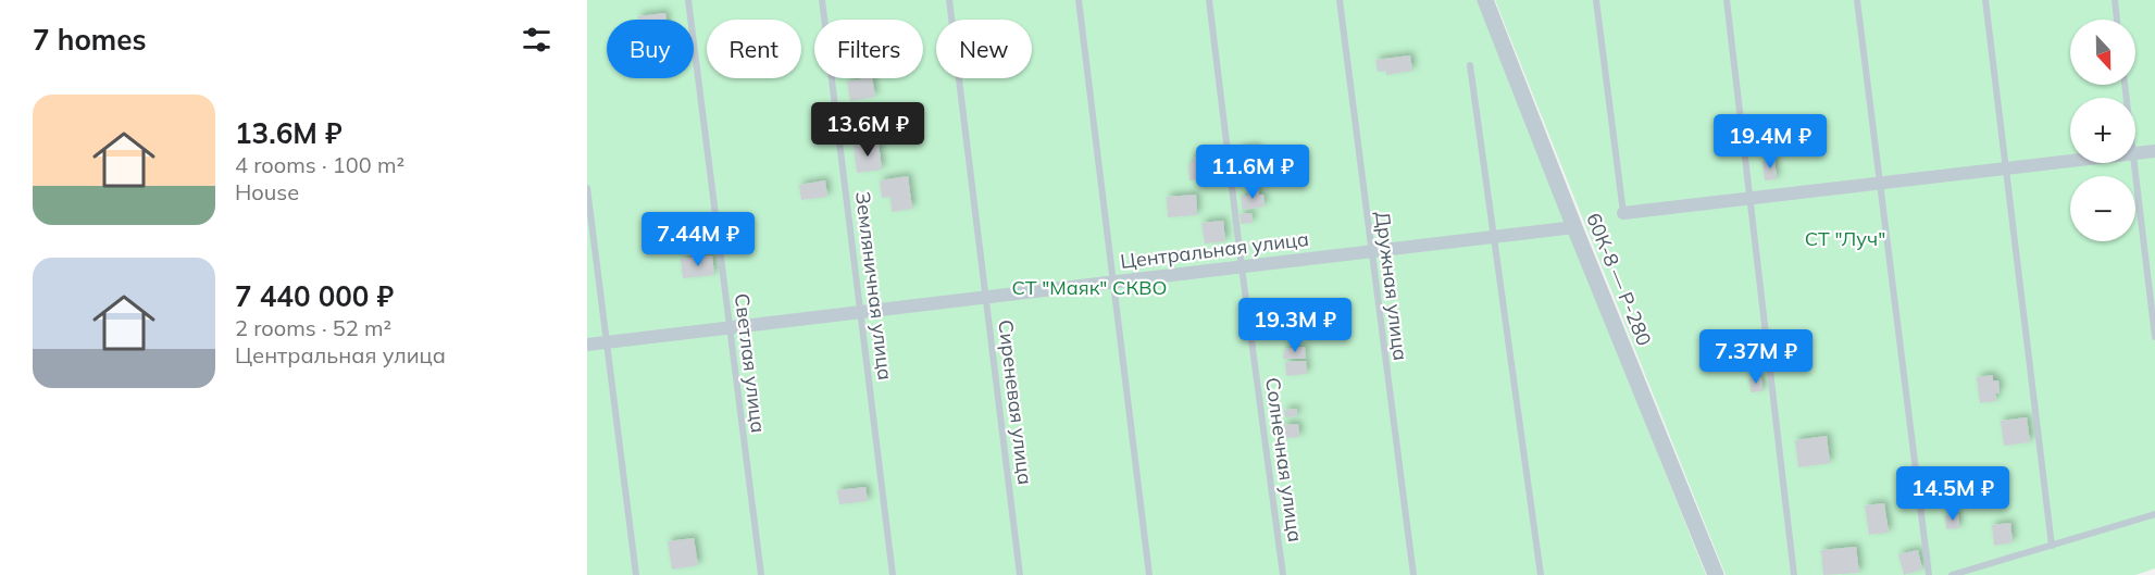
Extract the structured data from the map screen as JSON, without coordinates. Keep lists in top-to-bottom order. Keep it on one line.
{"streets":{"street":["Центральная улица","60К-8 — Р-280"],"lane":["Земляничная улица","Дружная улица","Светлая улица","Сиреневая улица","Солнечная улица"]},"crossings":[["Центральная улица","60К-8 — Р-280"],["Центральная улица","Земляничная улица"],["Центральная улица","Дружная улица"],["Центральная улица","Светлая улица"],["Центральная улица","Сиреневая улица"],["Центральная улица","Солнечная улица"]],"parks":["СТ \"Луч\"","СТ \"Маяк\" СКВО"],"north":"bottom","page":{"heading":"7 homes","map_buttons":["+","−"],"chip":["Buy","Rent","Filters","New"],"list":[{"name":"13.6M ₽","note":"4 rooms · 100 m² · House"},{"name":"7 440 000 ₽","note":"2 rooms · 52 m² · Центральная улица"}],"price":["13.6M ₽","19.4M ₽","11.6M ₽","7.44M ₽","19.3M ₽","7.37M ₽","14.5M ₽"]}}
